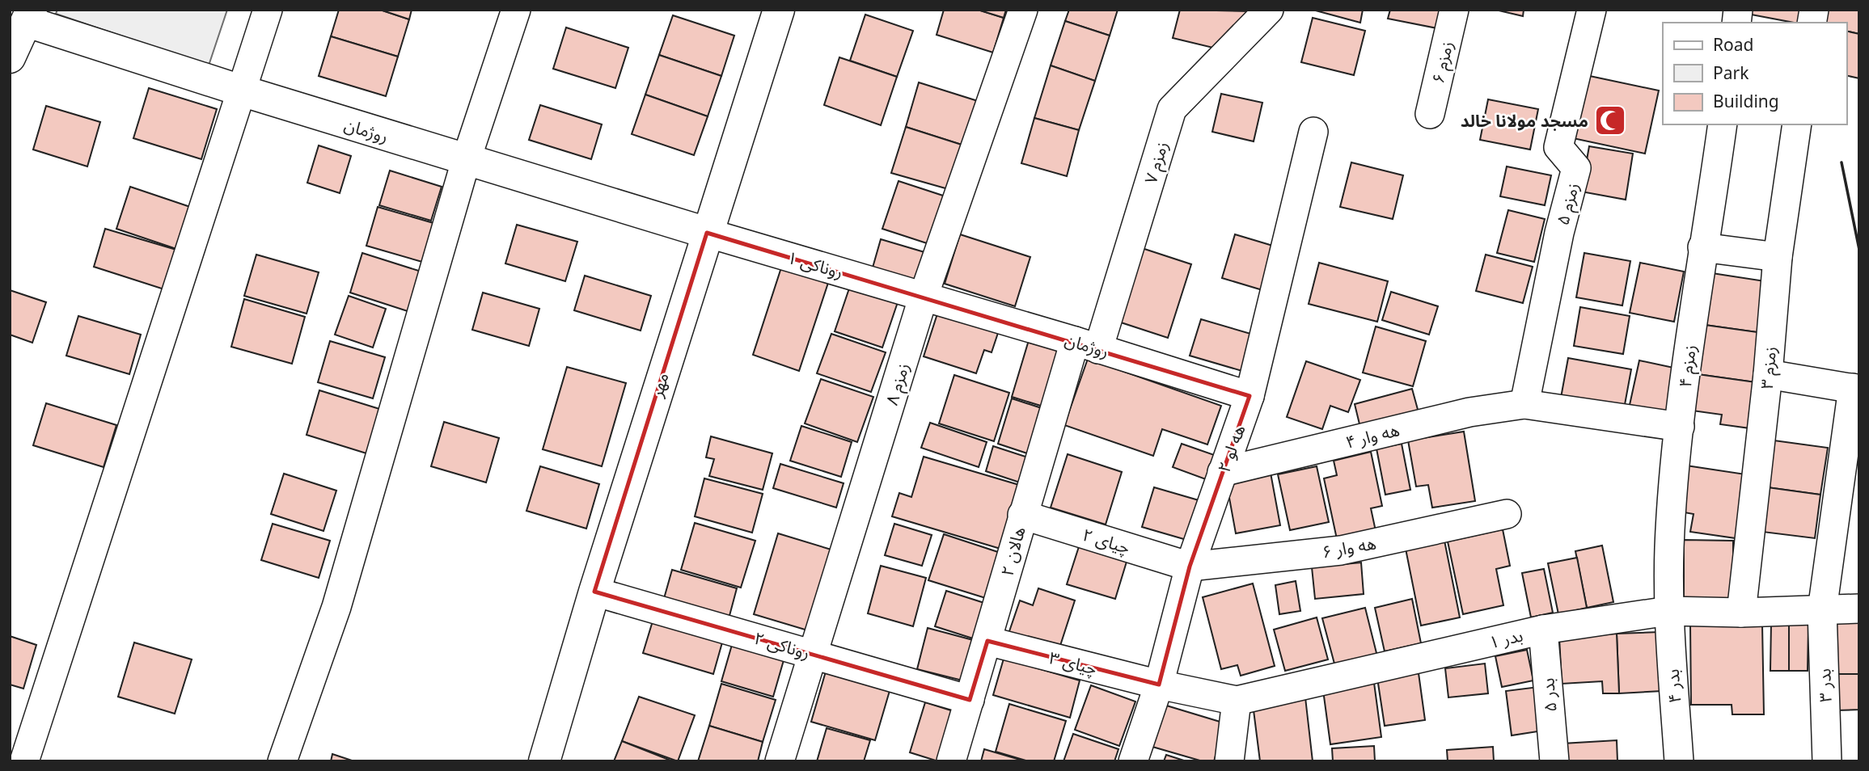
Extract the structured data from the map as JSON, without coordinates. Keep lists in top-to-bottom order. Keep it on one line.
{"streets":{"street":["زمزم ۶","روژمان","زمزم ۷","زمزم ۵","روناکی ۱","زمزم ۴","زمزم ۳","زمزم ۸","مهر","هه وار ۴","هه لو ۲","چیای ۲","هه وار ۶","هالان ۲","بدر ۱","روناکی ۲","چیای ۳","بدر ۳","بدر ۴","بدر ۵"]},"crossings":[["روژمان","زمزم ۷"],["روژمان","روناکی ۱"],["روژمان","زمزم ۸"],["روژمان","مهر"],["روژمان","هه لو ۲"],["روژمان","هالان ۲"],["زمزم ۷","هالان ۲"],["زمزم ۵","هه وار ۴"],["روناکی ۱","زمزم ۸"],["روناکی ۱","مهر"],["زمزم ۴","هه وار ۴"],["زمزم ۴","بدر ۱"],["زمزم ۴","بدر ۴"],["زمزم ۳","بدر ۱"],["زمزم ۸","روناکی ۲"],["مهر","روناکی ۲"],["هه وار ۴","هه لو ۲"],["هه لو ۲","چیای ۲"],["هه لو ۲","هه وار ۶"],["هه لو ۲","بدر ۱"],["هه لو ۲","چیای ۳"],["چیای ۲","هه وار ۶"],["چیای ۲","هالان ۲"],["هالان ۲","روناکی ۲"],["هالان ۲","چیای ۳"],["بدر ۱","چیای ۳"],["بدر ۱","بدر ۳"],["بدر ۱","بدر ۴"],["بدر ۱","بدر ۵"]],"places":{"mosque":["مسجد مولانا خالد"]},"legend":["Road","Park","Building"]}
